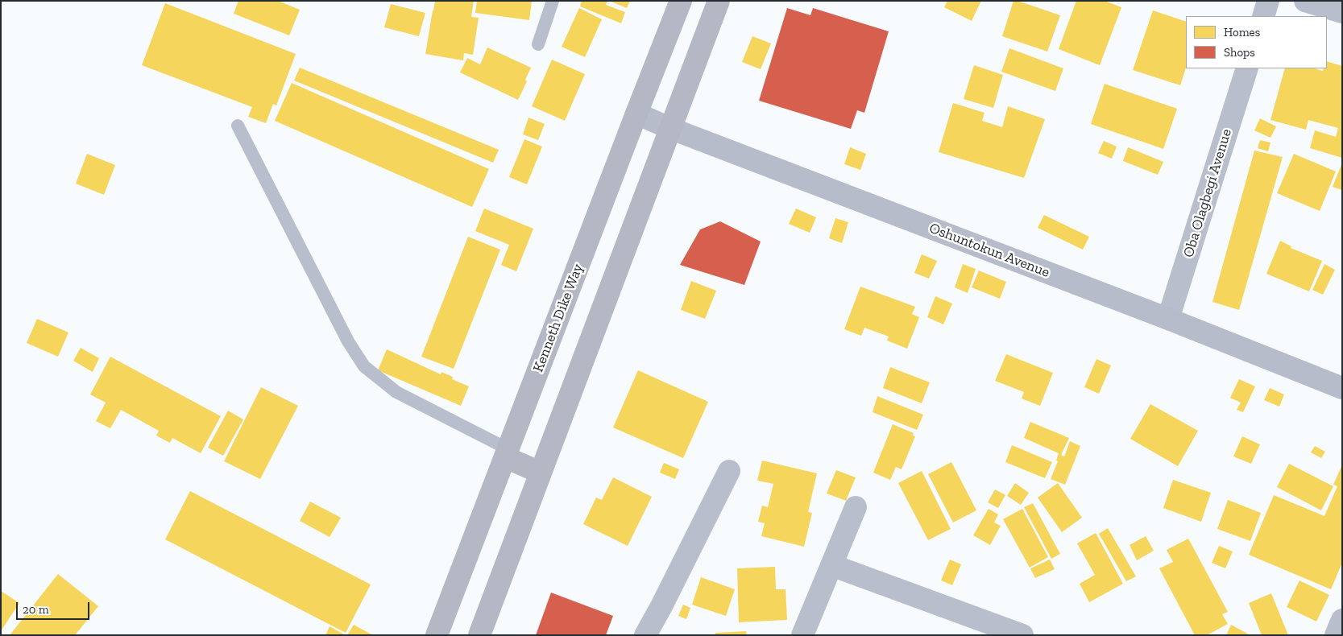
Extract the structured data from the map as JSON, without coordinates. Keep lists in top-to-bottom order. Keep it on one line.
{"streets":{"highway":["Kenneth Dike Way"],"main road":["Oshuntokun Avenue"],"street":["Oba Olagbegi Avenue"]},"crossings":[["Oba Olagbegi Avenue","Oshuntokun Avenue"],["Oshuntokun Avenue","Kenneth Dike Way"]],"legend":["Homes","Shops"],"scale_bar":"20 m"}
